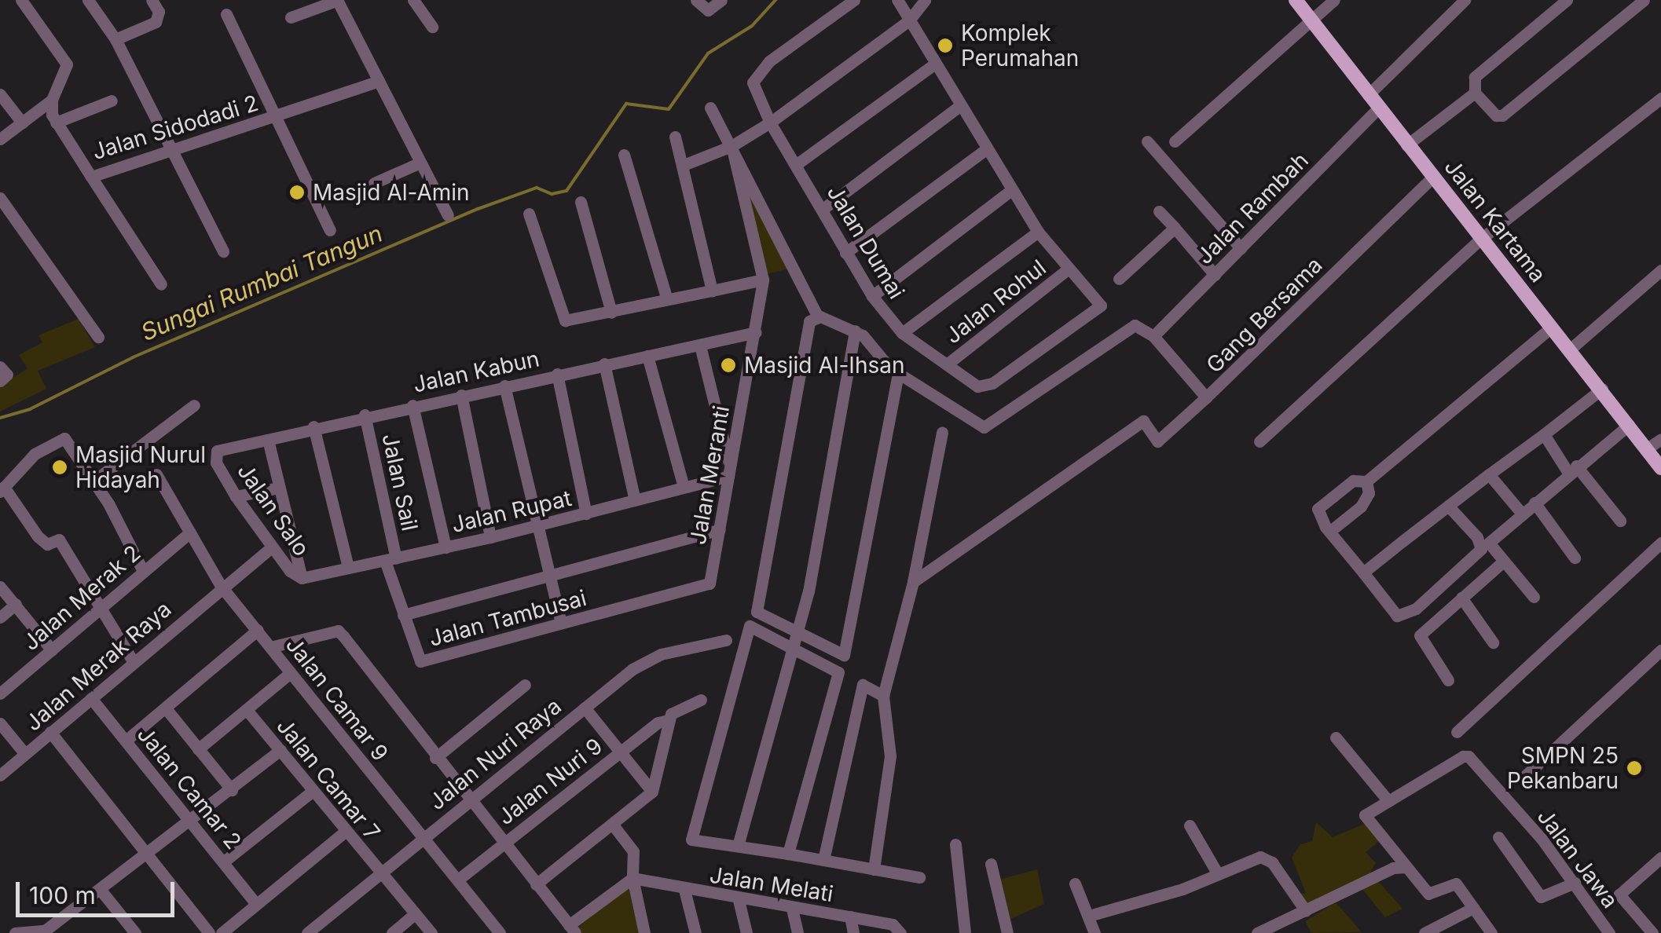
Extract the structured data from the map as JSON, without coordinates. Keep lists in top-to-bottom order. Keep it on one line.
{"streets":{"main road":["Jalan Kartama"],"street":["Jalan Sidodadi 2","Jalan Rambah","Jalan Dumai","Jalan Rohul","Gang Bersama","Jalan Kabun","Jalan Meranti","Jalan Sail","Jalan Salo","Jalan Rupat","Jalan Merak 2","Jalan Tambusai","Jalan Merak Raya","Jalan Camar 9","Jalan Nuri Raya","Jalan Camar 7","Jalan Nuri 9","Jalan Camar 2","Jalan Jawa","Jalan Melati"]},"crossings":[["Jalan Rambah","Jalan Kartama"],["Jalan Rambah","Gang Bersama"],["Jalan Kartama","Gang Bersama"],["Jalan Dumai","Jalan Rohul"],["Jalan Kabun","Jalan Meranti"],["Jalan Kabun","Jalan Sail"],["Jalan Kabun","Jalan Salo"],["Jalan Meranti","Jalan Rupat"],["Jalan Meranti","Jalan Tambusai"],["Jalan Sail","Jalan Rupat"],["Jalan Sail","Jalan Tambusai"],["Jalan Salo","Jalan Rupat"],["Jalan Salo","Jalan Merak Raya"],["Jalan Rupat","Jalan Tambusai"],["Jalan Merak 2","Jalan Camar 9"],["Jalan Merak Raya","Jalan Camar 9"],["Jalan Merak Raya","Jalan Camar 2"],["Jalan Camar 9","Jalan Nuri Raya"],["Jalan Camar 9","Jalan Nuri 9"],["Jalan Nuri Raya","Jalan Camar 7"]],"water":["Sungai Rumbai Tangun"],"places":["Komplek Perumahan","Masjid Al-Amin","Masjid Al-Ihsan","Masjid Nurul Hidayah","SMPN 25 Pekanbaru"],"scale_bar":"100 m"}
